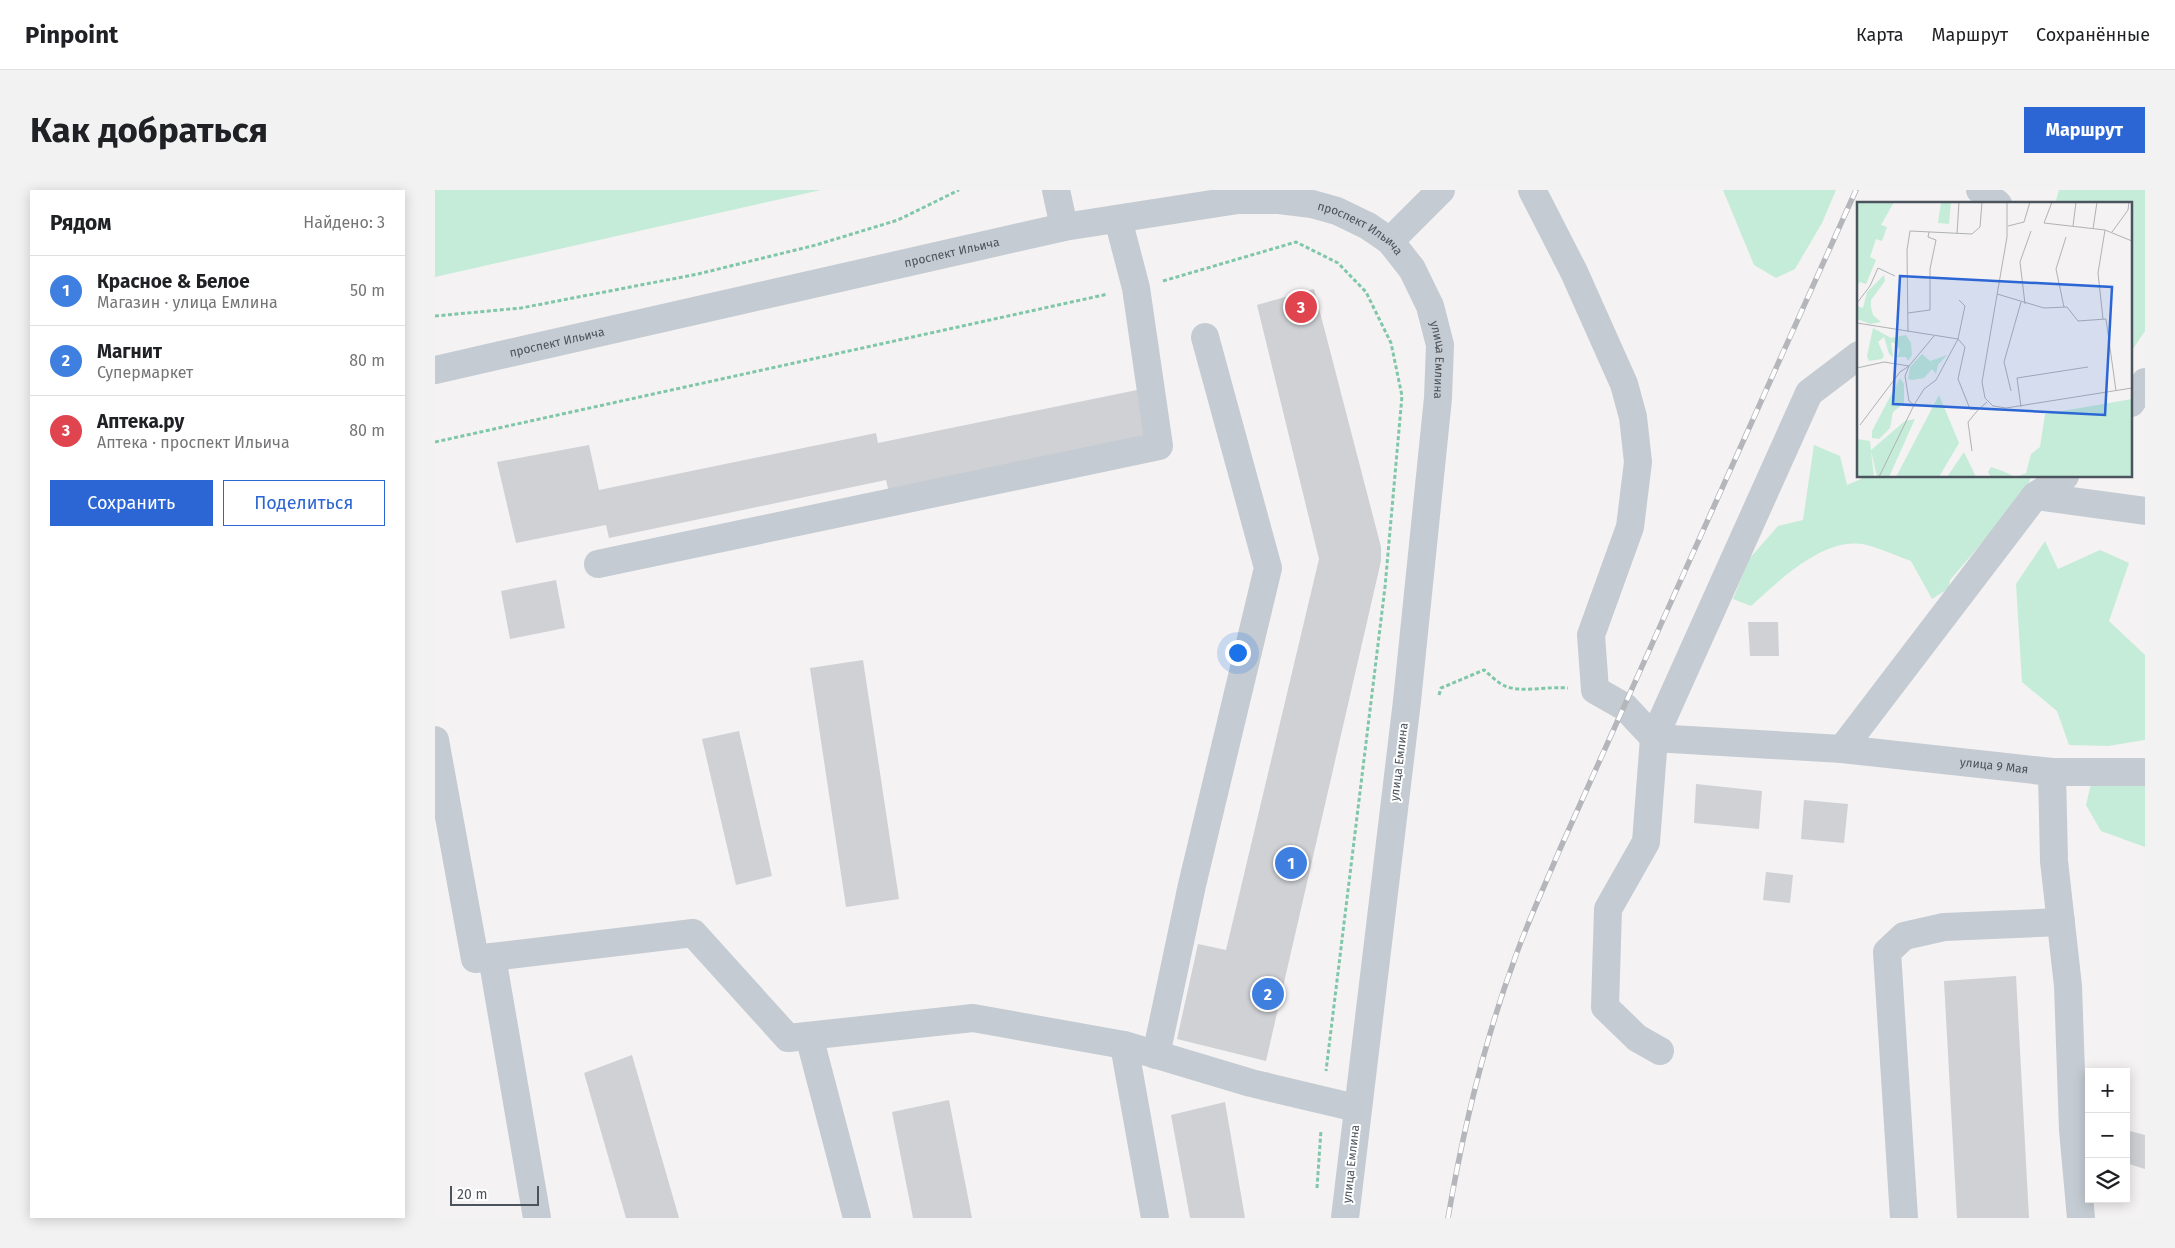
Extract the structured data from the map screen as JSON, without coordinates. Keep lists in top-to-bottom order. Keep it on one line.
{"streets":{"street":["проспект Ильича","улица Емлина","улица 9 Мая"]},"crossings":[["проспект Ильича","улица Емлина"]],"scale_bar":"20 m","page":{"header":"Pinpoint","nav":["Карта","Маршрут","Сохранённые"],"buttons":["Маршрут",["Сохранить","Поделиться"]],"title":"Как добраться","heading":["Рядом","Найдено: 3"],"list":[{"mark":"1","name":"Красное & Белое","note":"Магазин · улица Емлина","value":"50 m"},{"mark":"2","name":"Магнит","note":"Супермаркет","value":"80 m"},{"mark":"3","name":"Аптека.ру","note":"Аптека · проспект Ильича","value":"80 m"}],"pins":["3","1","2"],"map_buttons":["+","−"],"scale":"20 m"}}
